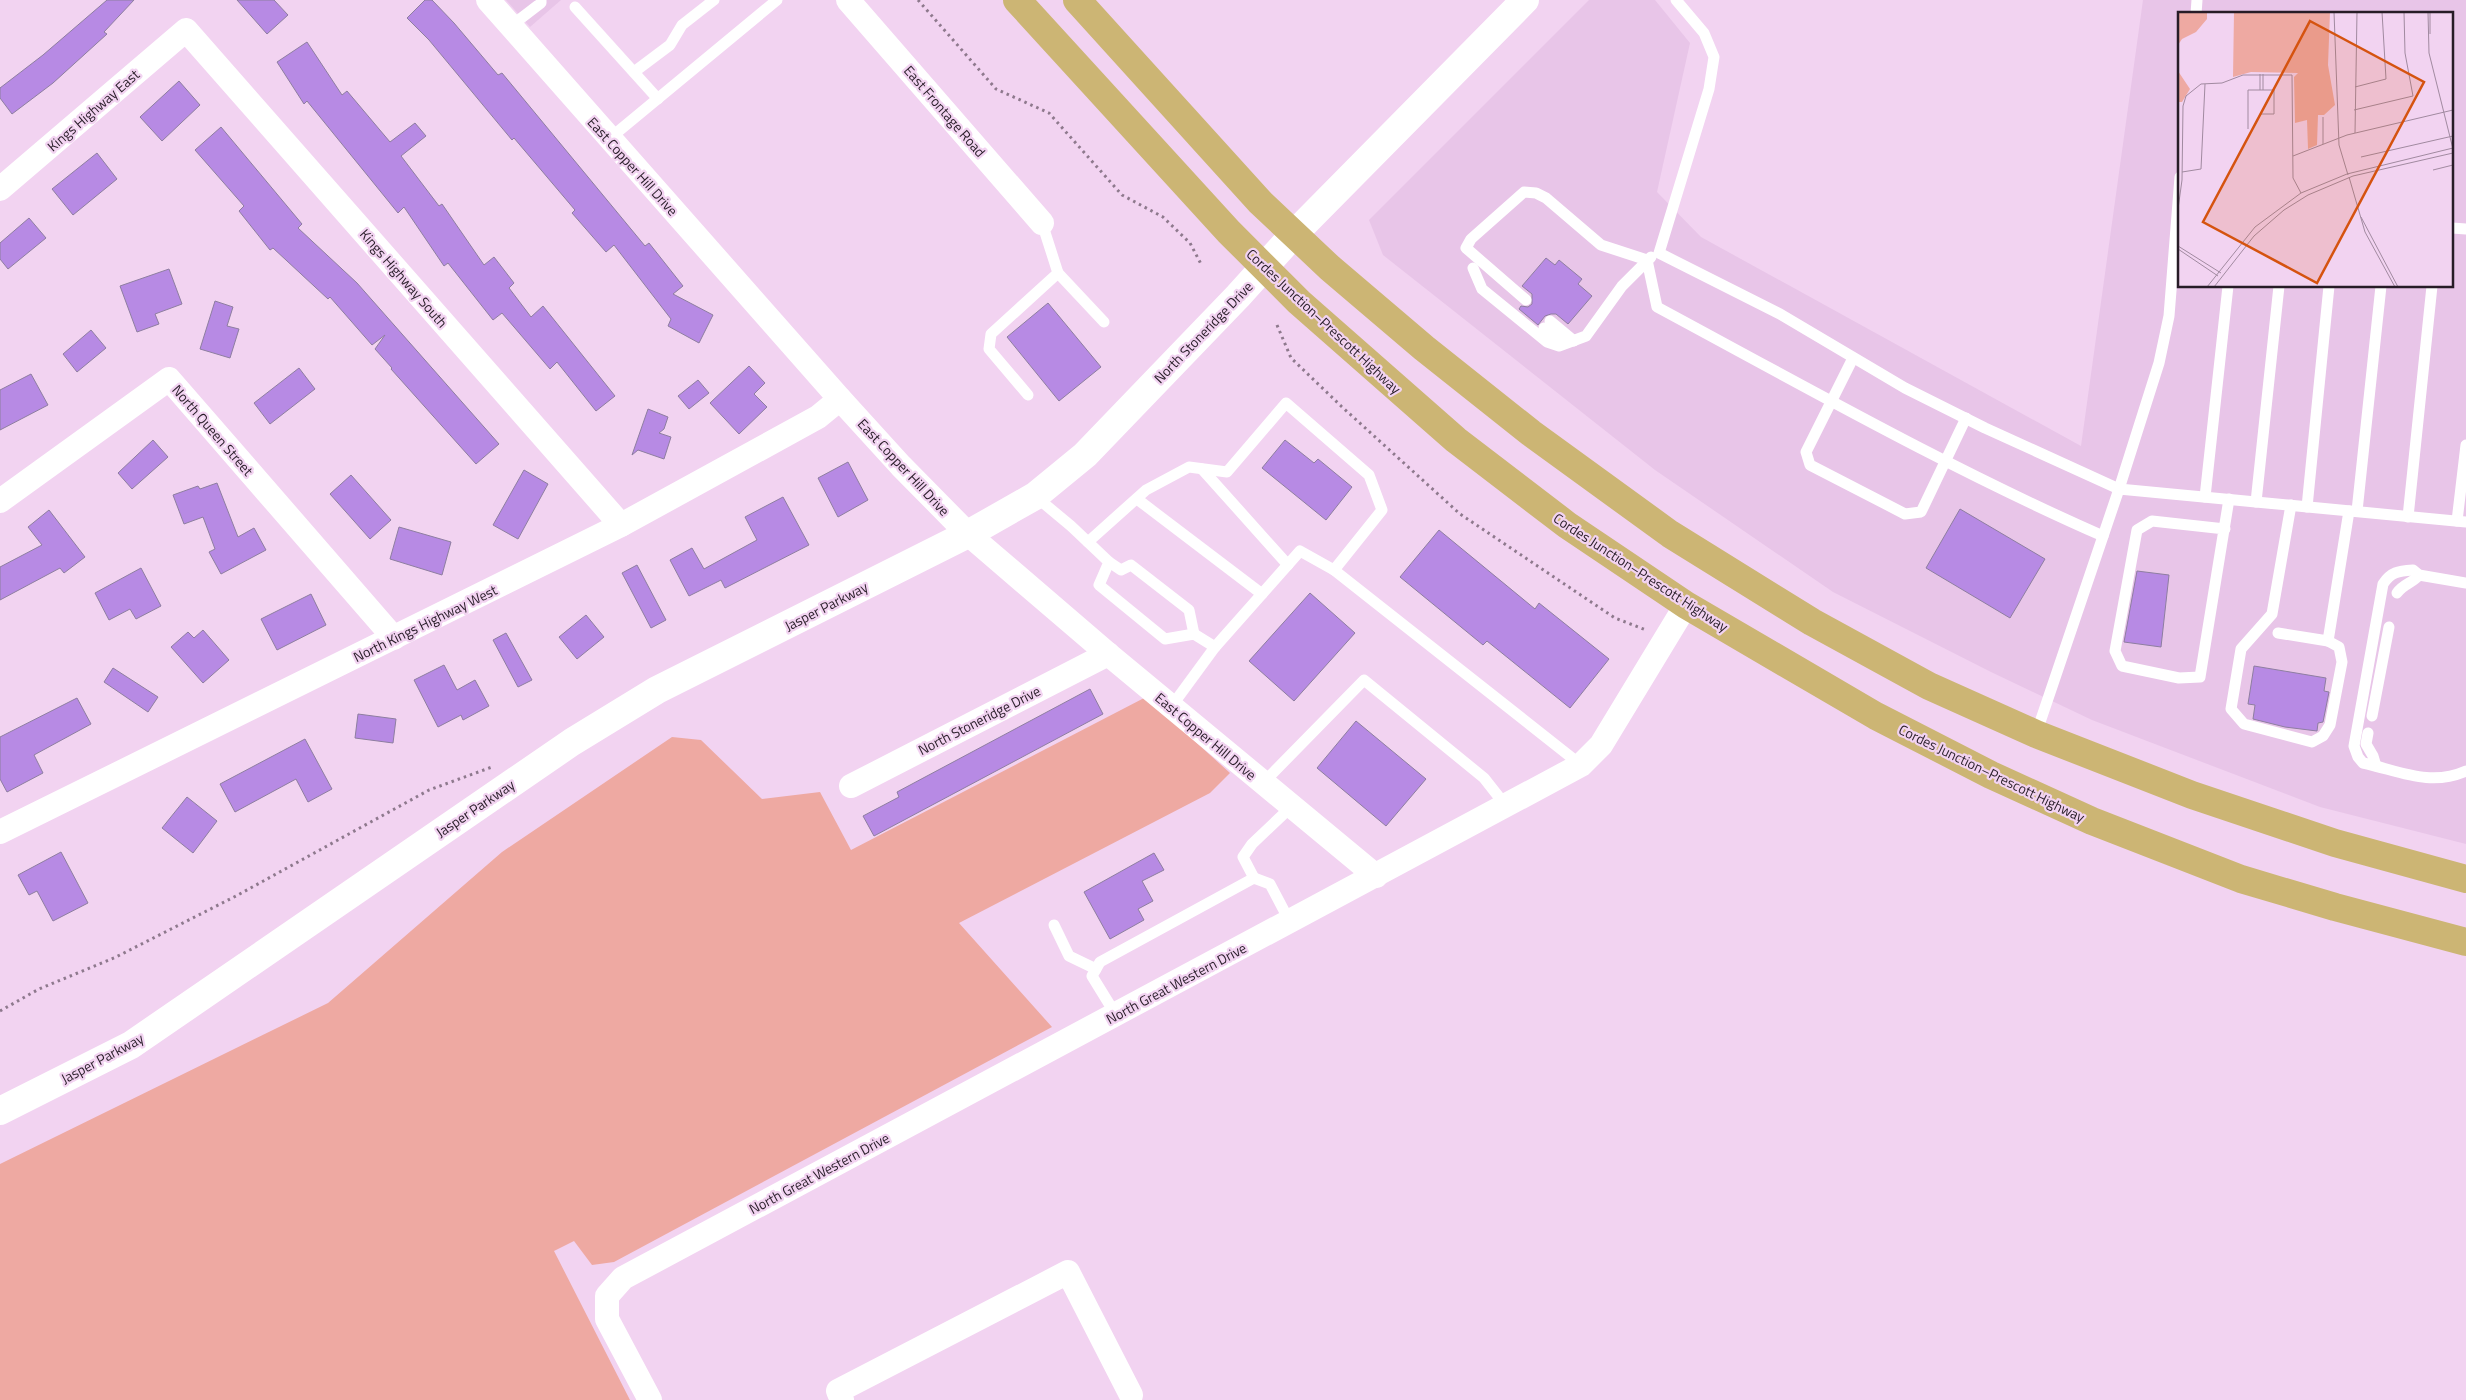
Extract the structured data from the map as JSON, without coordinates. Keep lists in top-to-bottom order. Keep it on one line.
{"streets":{"main road":["Cordes Junction–Prescott Highway","North Stoneridge Drive","Jasper Parkway"],"street":["Kings Highway East","East Frontage Road","East Copper Hill Drive","Kings Highway South","North Queen Street","North Kings Highway West","North Great Western Drive"]},"crossings":[["Kings Highway East","Kings Highway South"],["East Copper Hill Drive","North Stoneridge Drive"],["East Copper Hill Drive","Jasper Parkway"],["East Copper Hill Drive","North Kings Highway West"],["East Copper Hill Drive","North Great Western Drive"],["Kings Highway South","North Kings Highway West"],["Cordes Junction–Prescott Highway","North Stoneridge Drive"],["Cordes Junction–Prescott Highway","North Great Western Drive"],["North Stoneridge Drive","Jasper Parkway"],["North Queen Street","North Kings Highway West"]]}
